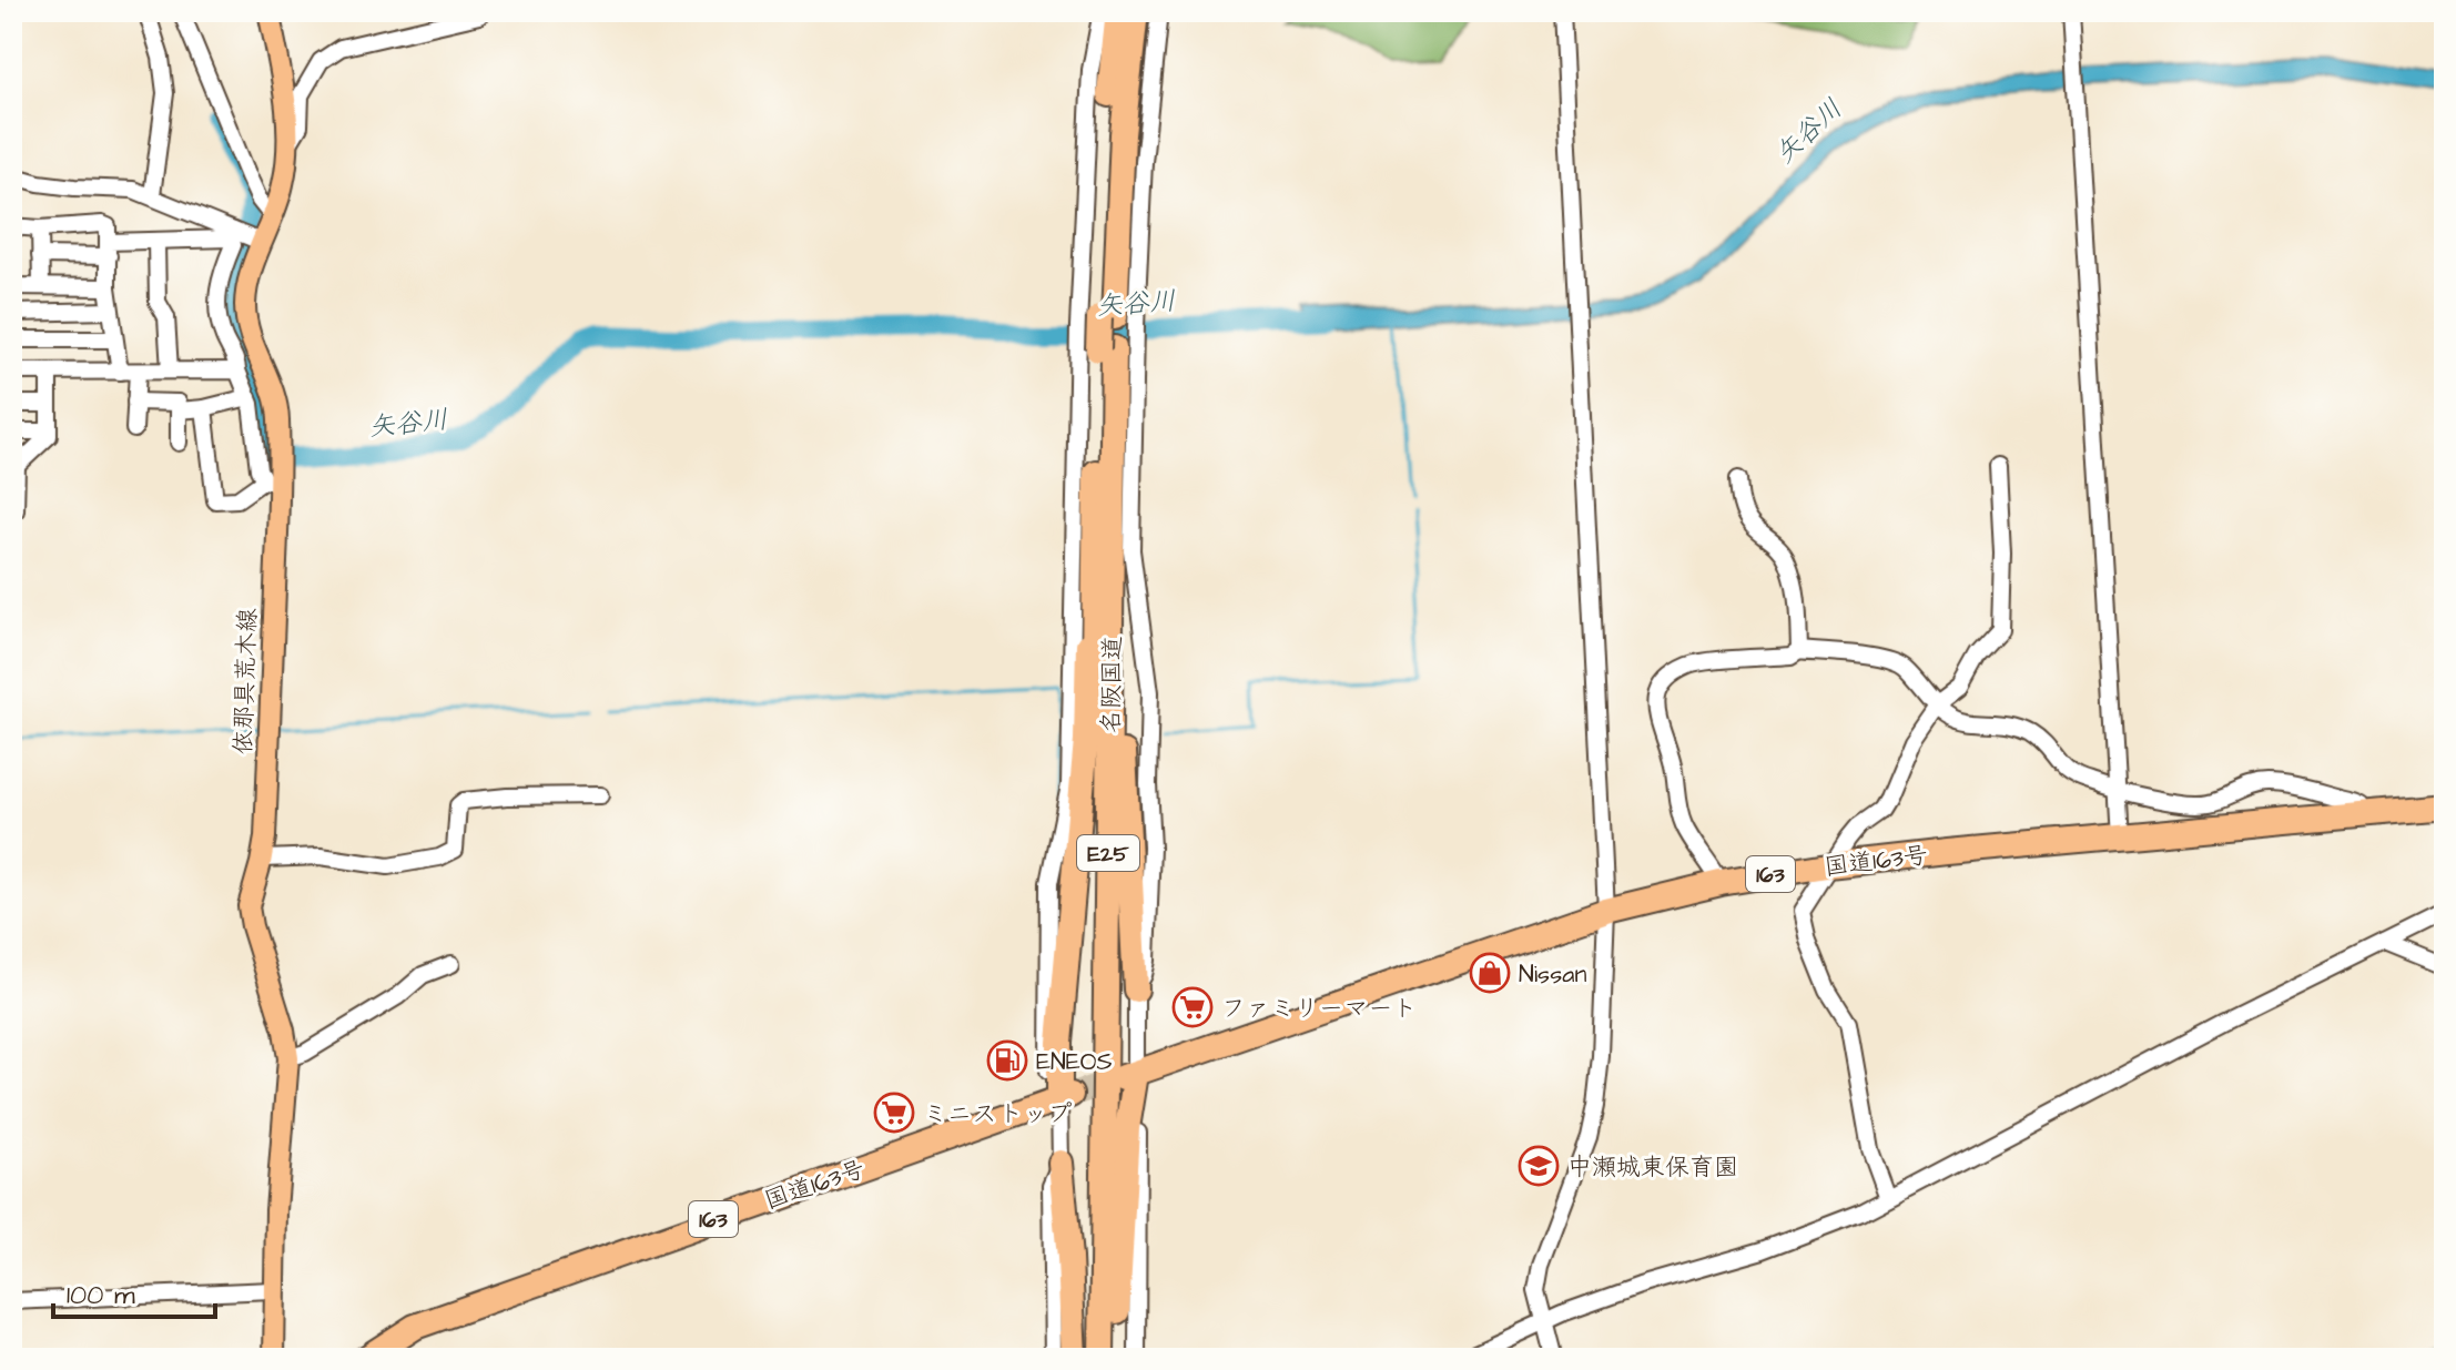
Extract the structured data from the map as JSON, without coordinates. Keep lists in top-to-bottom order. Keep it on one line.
{"streets":{"highway":["名阪国道","E25","国道163号","163"],"main road":["依那具荒木線"]},"water":["矢谷川"],"places":{"shop":["Nissan"],"supermarket":["ファミリーマート","ミニストップ"],"fuel station":["ENEOS"],"school or university":["中瀬城東保育園"]},"scale_bar":"100 m"}
